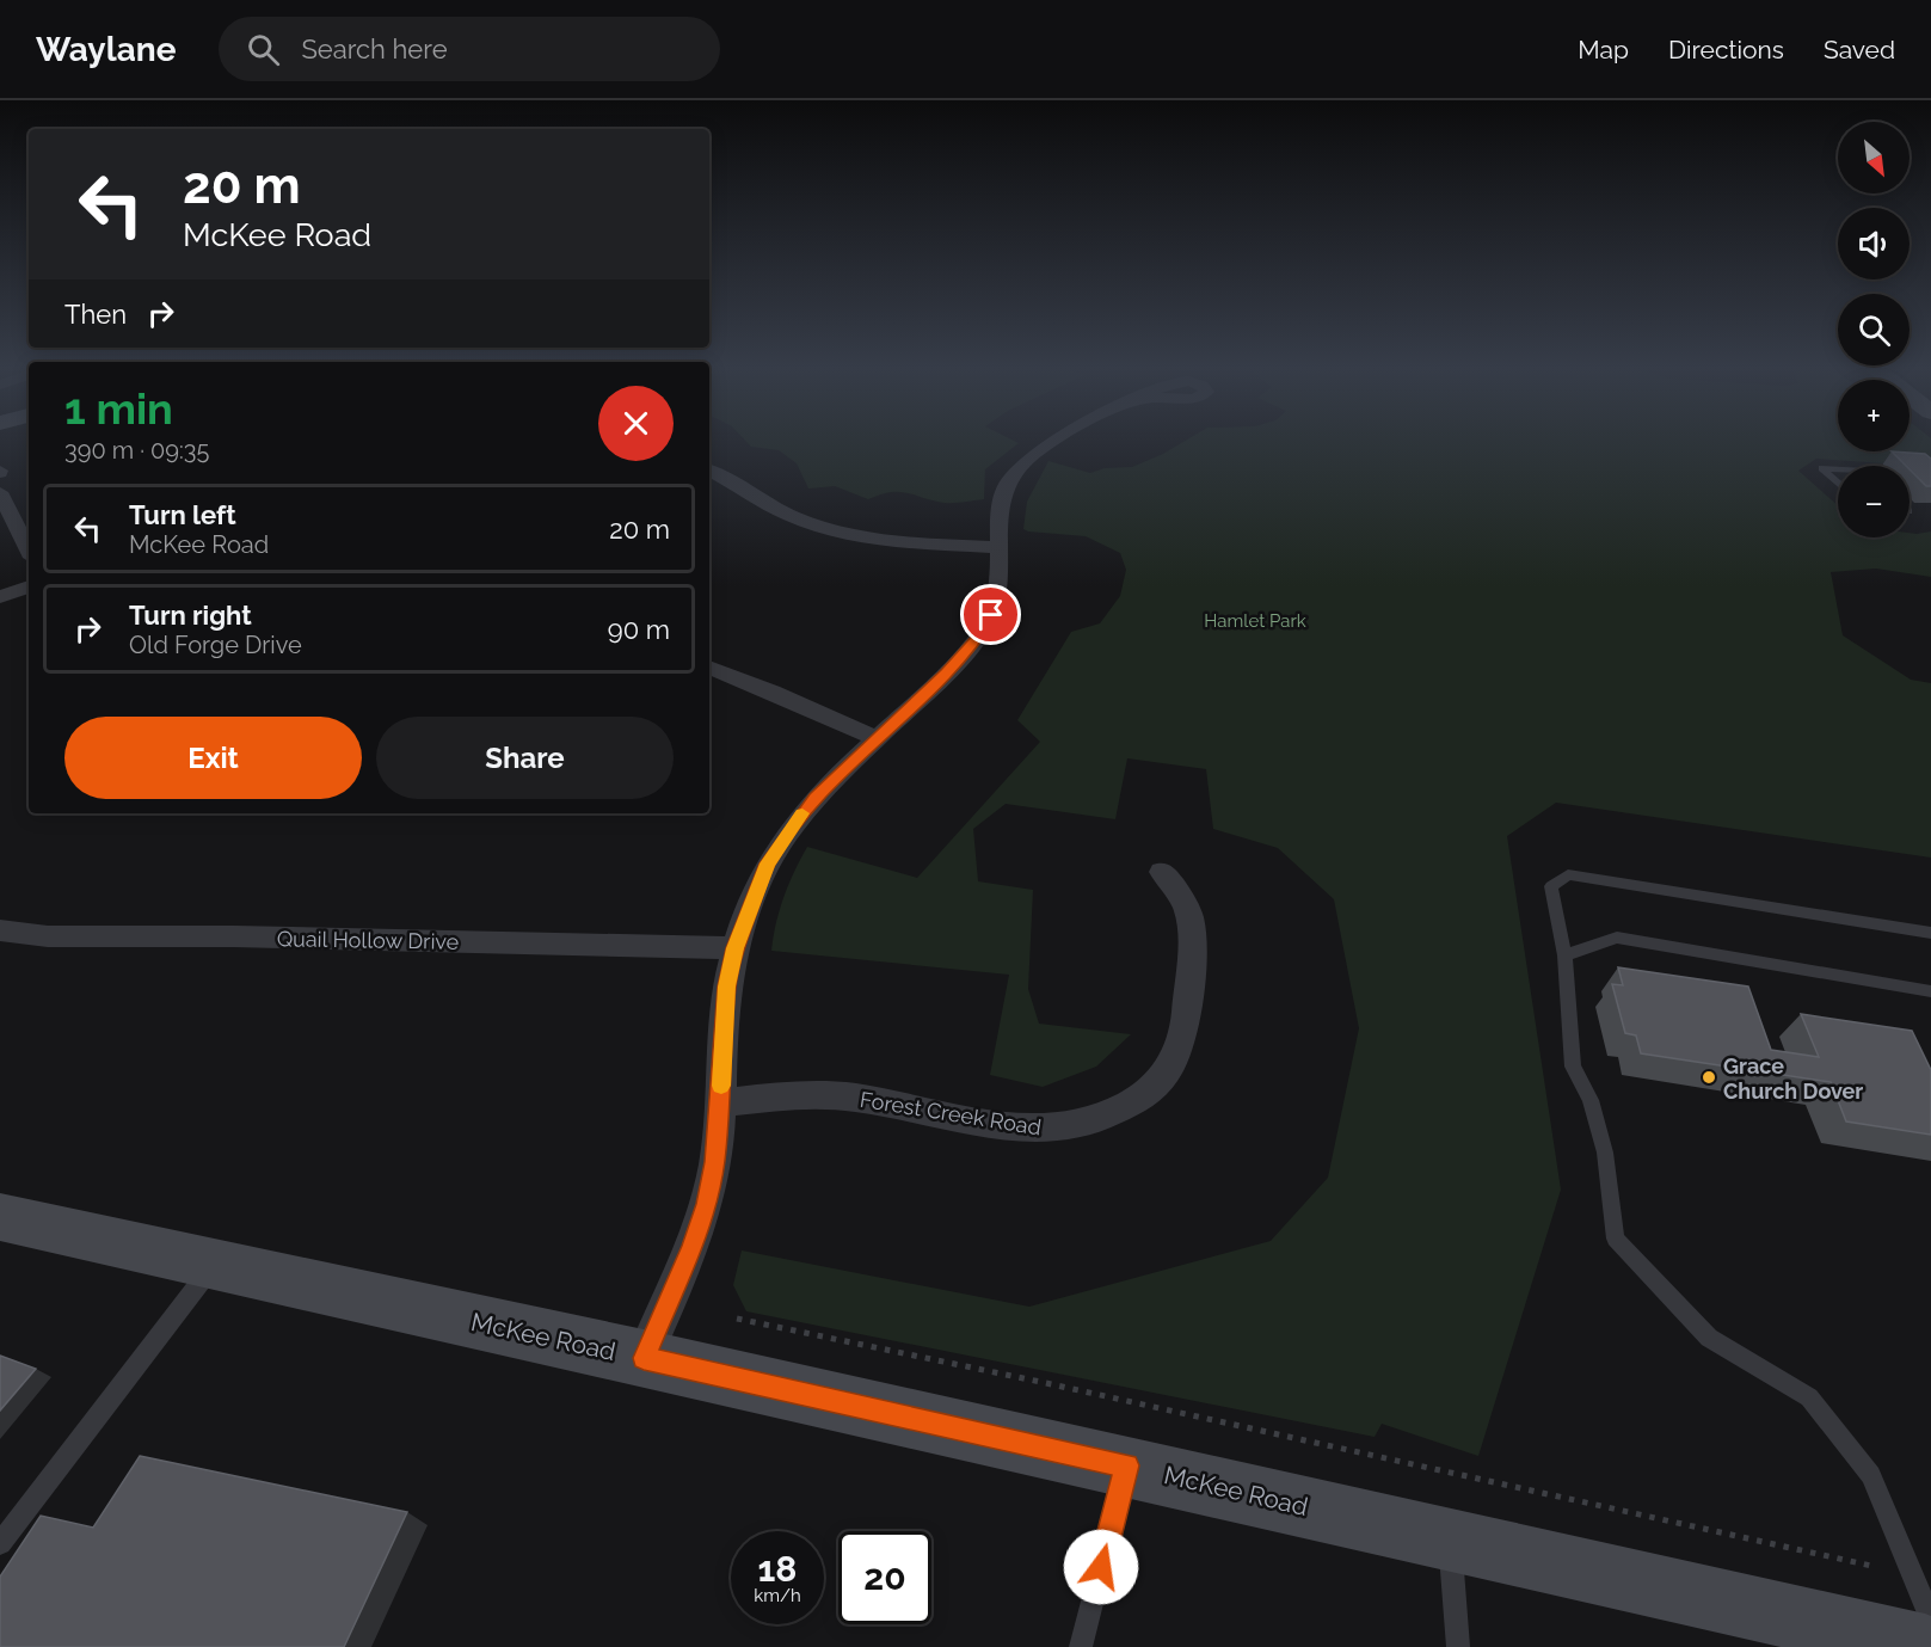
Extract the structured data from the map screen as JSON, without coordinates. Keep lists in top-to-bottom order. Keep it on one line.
{"streets":{"main road":["McKee Road"],"street":["Quail Hollow Drive","Forest Creek Road"]},"parks":["Hamlet Park"],"places":["Grace Church Dover"],"north":"bottom right","page":{"header":"Waylane","search":"Search here","nav":["Map","Directions","Saved"],"map_buttons":["+","−"],"turn":["20 m","McKee Road"],"then":"Then","heading":["1 min","390 m · 09:35"],"list":[{"name":"Turn left","note":"McKee Road","value":"20 m"},{"name":"Turn right","note":"Old Forge Drive","value":"90 m"}],"buttons":["Exit","Share"],"speed":"18 km/h","limit":"20"}}
